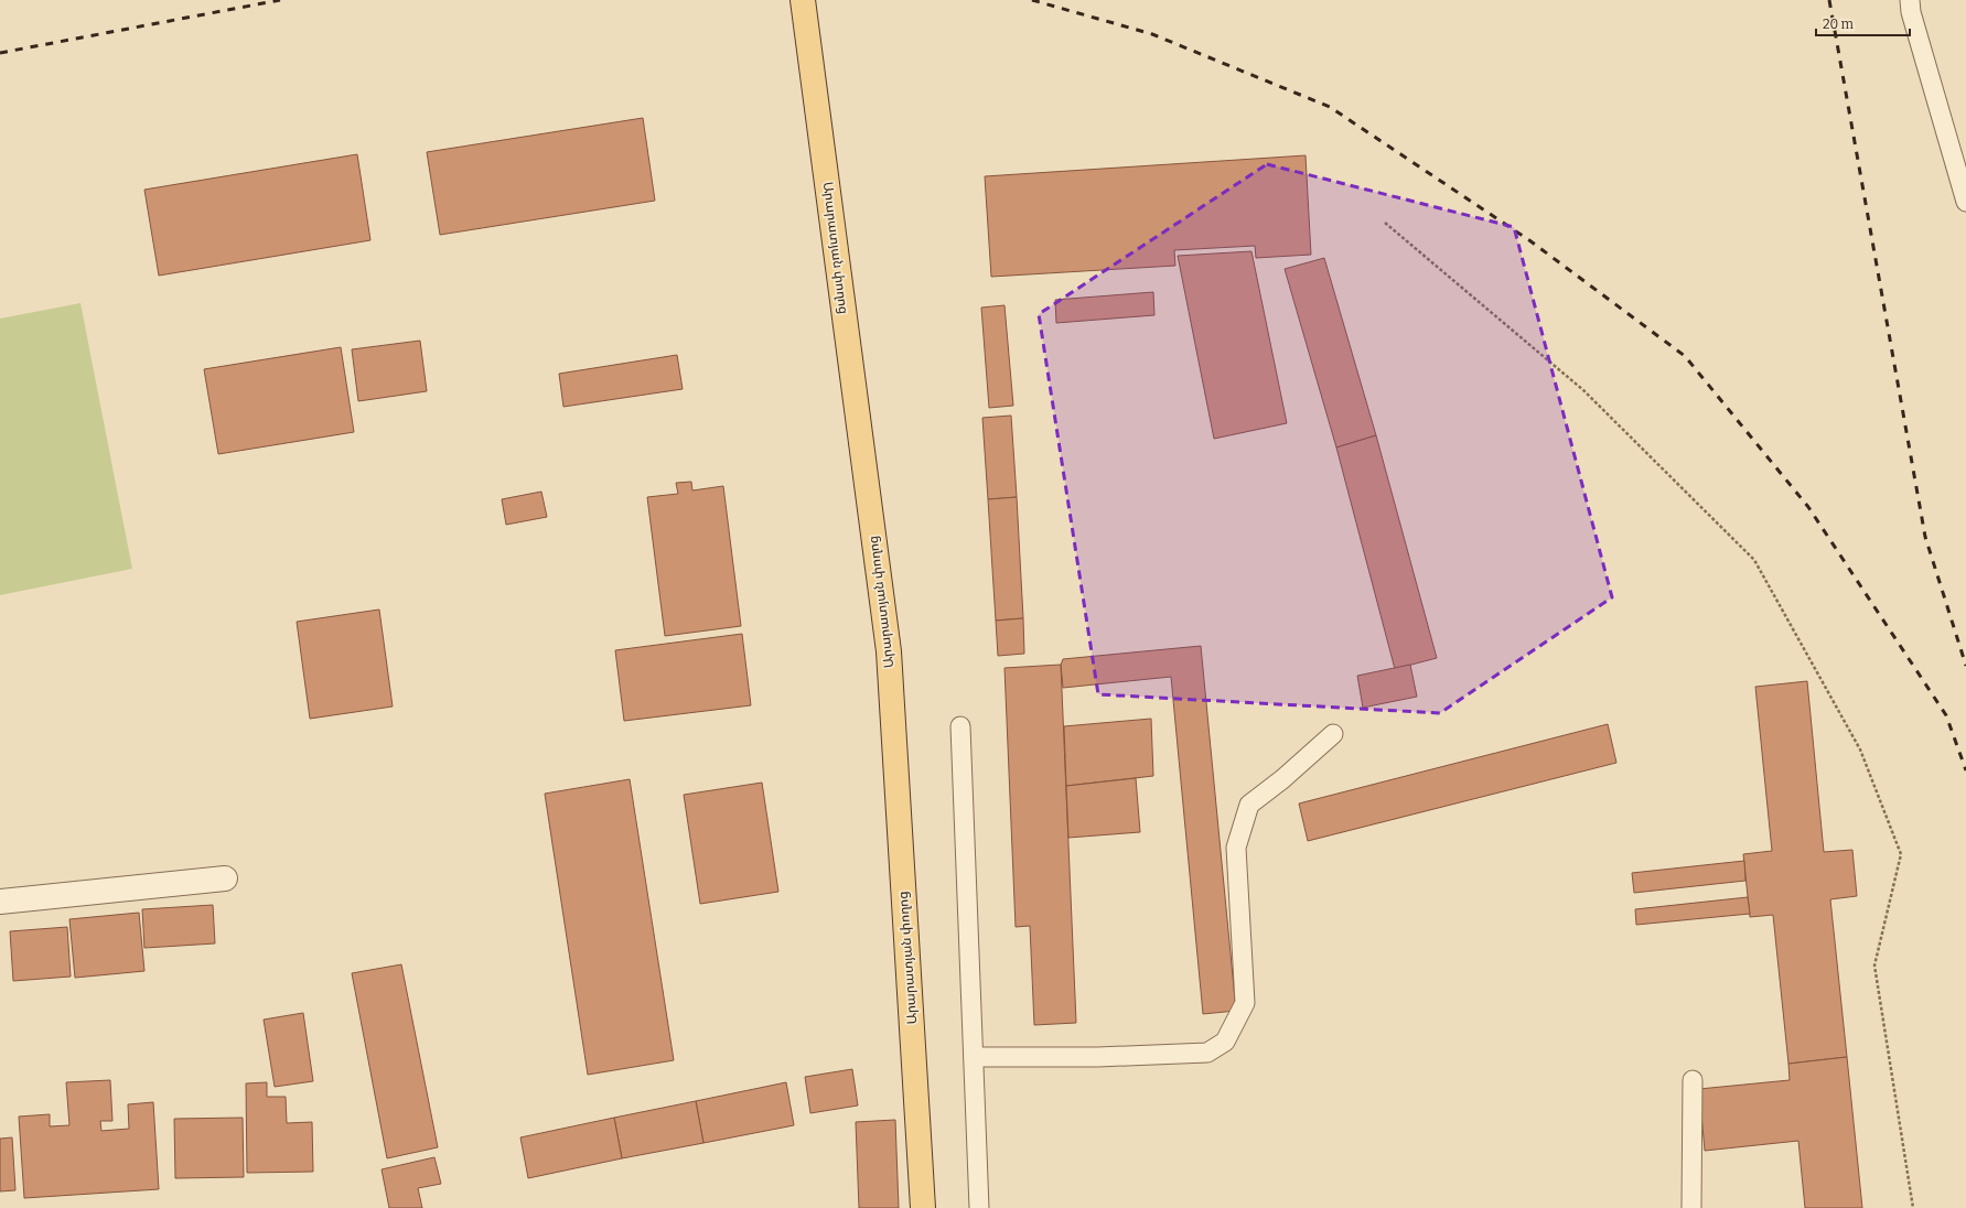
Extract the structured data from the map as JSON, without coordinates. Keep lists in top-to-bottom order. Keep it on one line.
{"streets":{"main road":["Արարատյան փողոց"]},"scale_bar":"20 m"}
